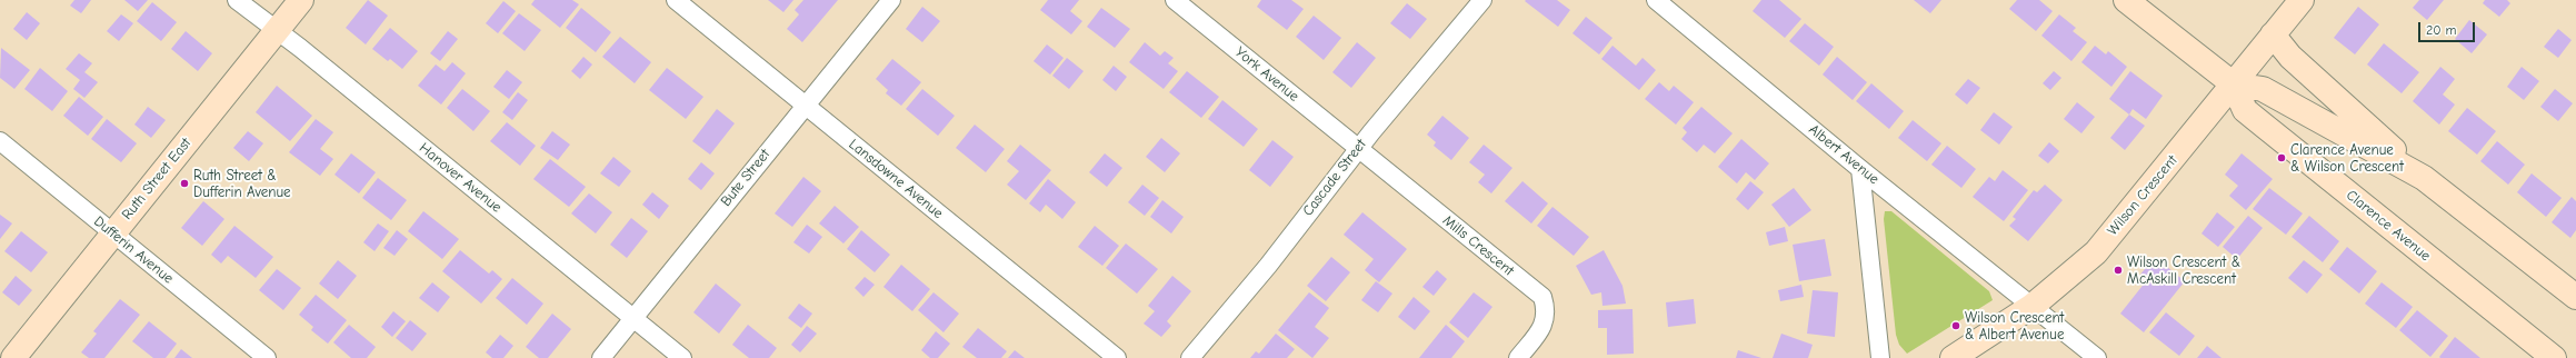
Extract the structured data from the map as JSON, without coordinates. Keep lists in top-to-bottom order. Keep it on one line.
{"streets":{"main road":["Ruth Street East","Wilson Crescent","Clarence Avenue"],"street":["York Avenue","Albert Avenue","Hanover Avenue","Bute Street","Cascade Street","Lansdowne Avenue","Mills Crescent","Dufferin Avenue"]},"crossings":[["York Avenue","Cascade Street"],["York Avenue","Mills Crescent"],["Albert Avenue","Wilson Crescent"],["Hanover Avenue","Bute Street"],["Hanover Avenue","Ruth Street East"],["Bute Street","Lansdowne Avenue"],["Cascade Street","Mills Crescent"],["Ruth Street East","Dufferin Avenue"],["Wilson Crescent","Clarence Avenue"]],"places":["Clarence Avenue & Wilson Crescent","Ruth Street & Dufferin Avenue","Wilson Crescent & McAskill Crescent","Wilson Crescent & Albert Avenue"],"scale_bar":"20 m"}
